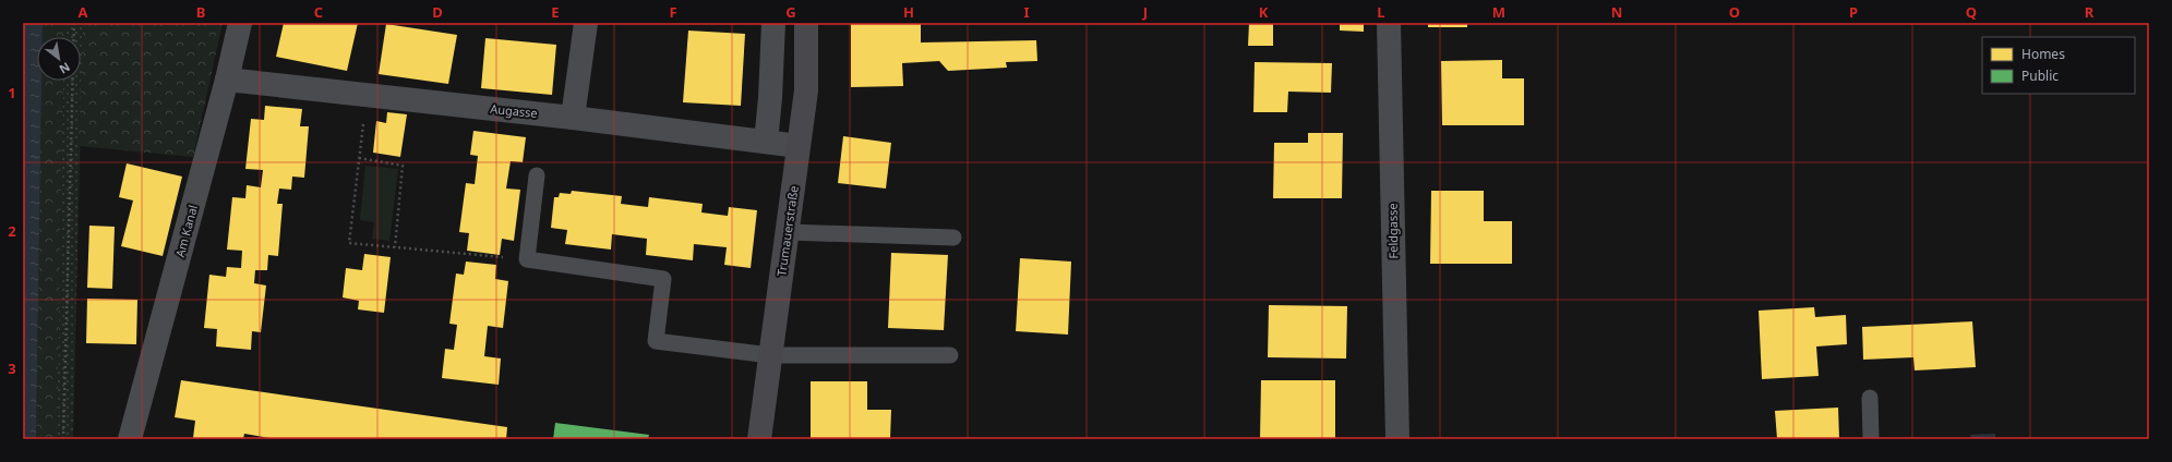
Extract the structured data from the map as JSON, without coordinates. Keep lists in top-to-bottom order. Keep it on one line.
{"streets":{"main road":["Trumauerstraße"],"street":["Augasse","Am Kanal","Feldgasse"]},"crossings":[["Augasse","Am Kanal"],["Augasse","Trumauerstraße"]],"legend":["Homes","Public"],"north":"bottom right","grid":{"columns":["A","B","C","D","E","F","G","H","I","J","K","L","M","N","O","P","Q","R"],"rows":["1","2","3"]}}
